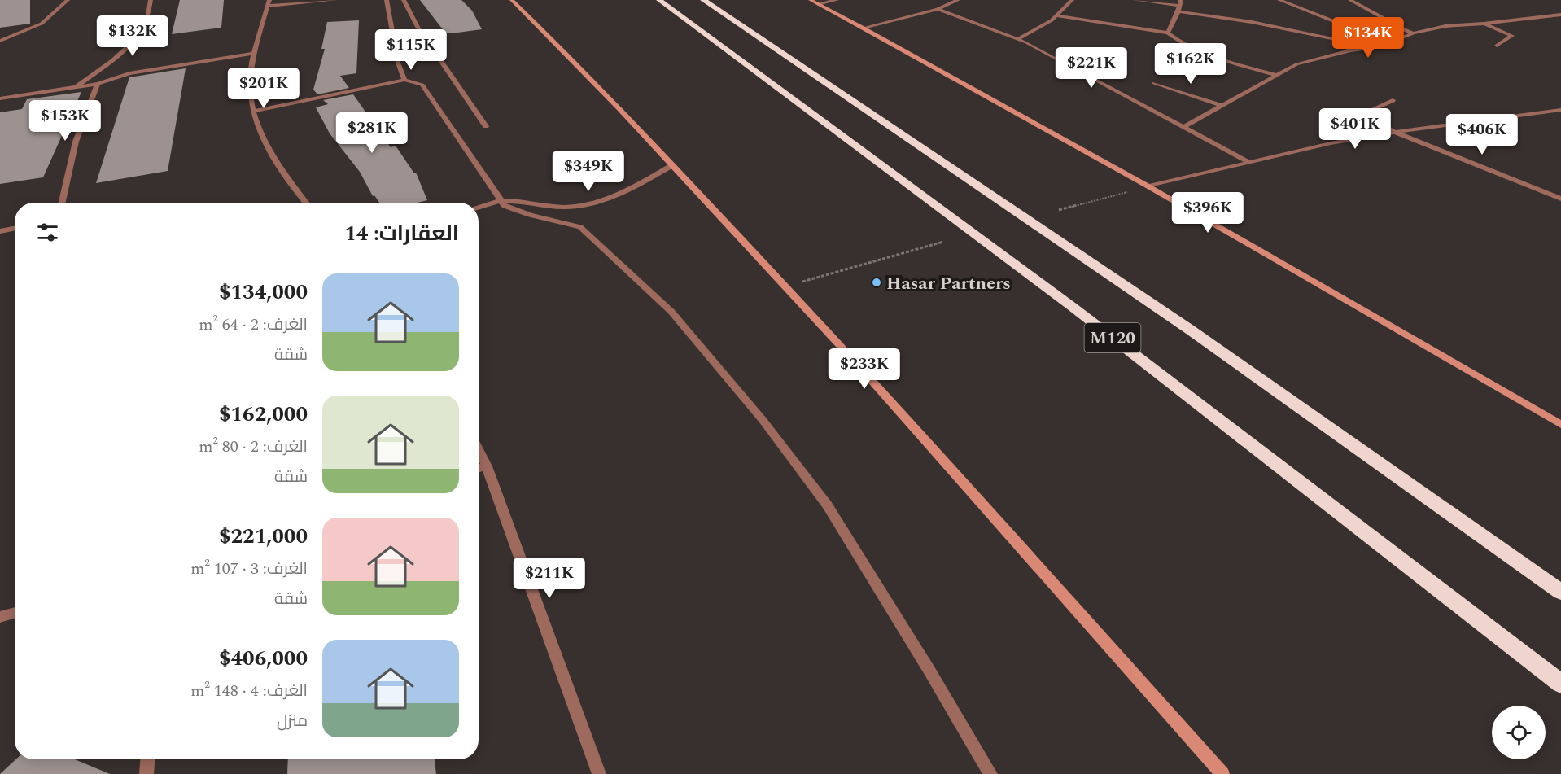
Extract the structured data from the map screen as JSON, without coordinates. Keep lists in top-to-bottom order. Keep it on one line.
{"streets":{"highway":["M120"]},"places":["Hasar Partners"],"page":{"price":["$132K","$134K","$115K","$162K","$221K","$201K","$153K","$401K","$281K","$406K","$349K","$396K","$233K","$211K"],"heading":"العقارات: 14","list":[{"name":"$134,000","note":"الغرف: 2 · 64 m² · شقة"},{"name":"$162,000","note":"الغرف: 2 · 80 m² · شقة"},{"name":"$221,000","note":"الغرف: 3 · 107 m² · شقة"},{"name":"$406,000","note":"الغرف: 4 · 148 m² · منزل"}]}}
